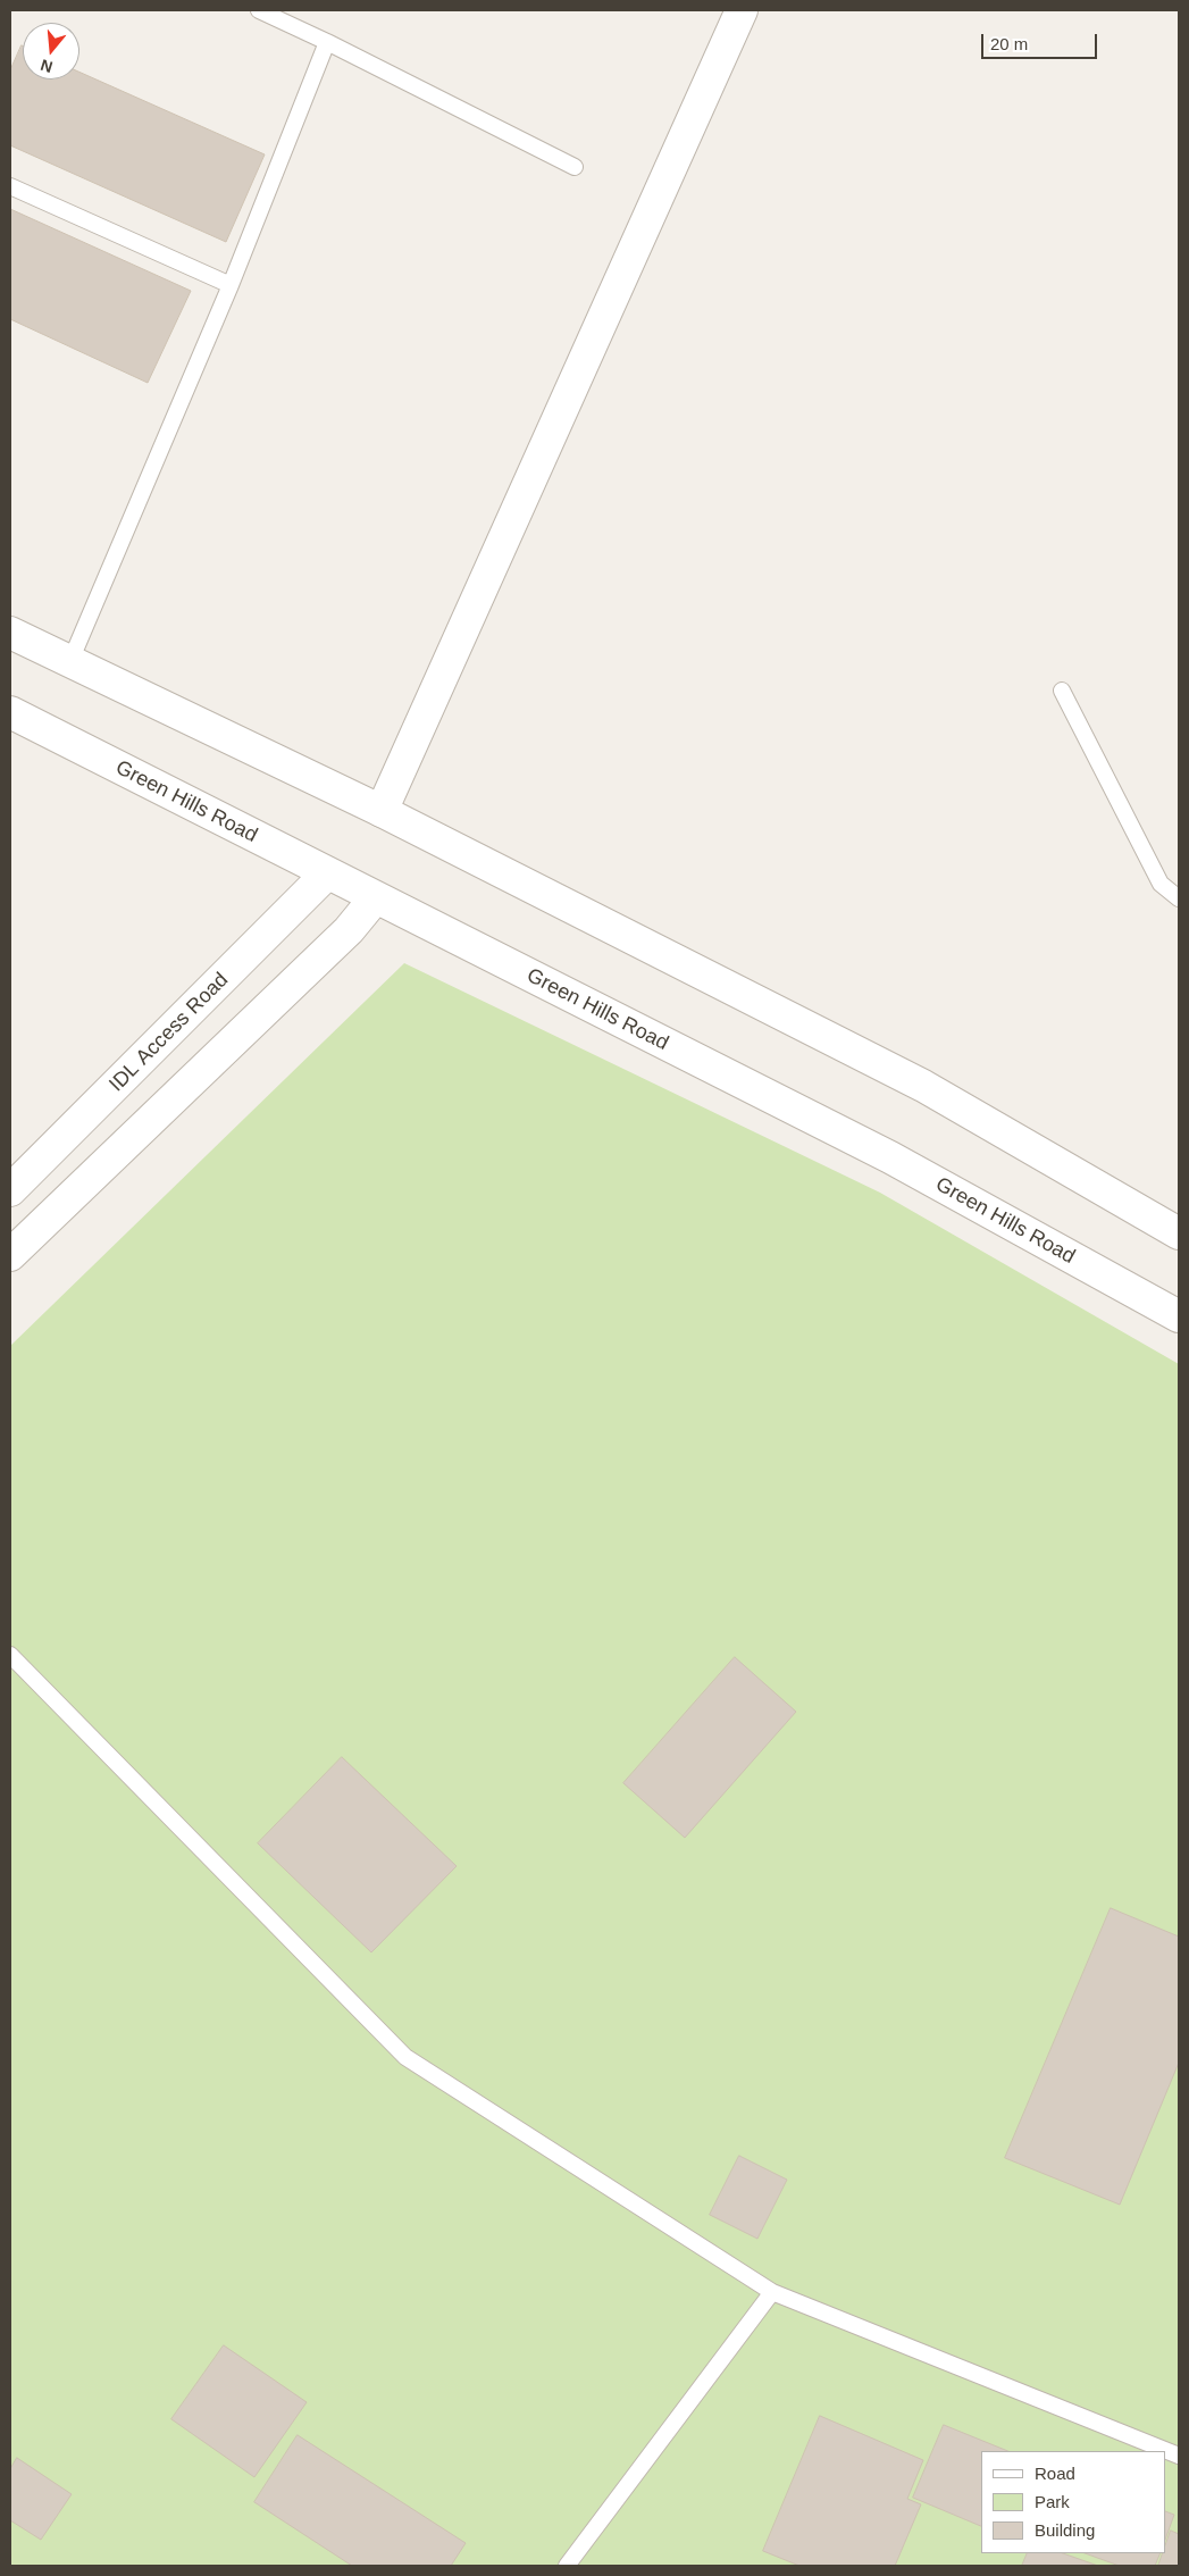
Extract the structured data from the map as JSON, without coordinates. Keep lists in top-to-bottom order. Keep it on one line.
{"streets":{"street":["Green Hills Road","IDL Access Road"]},"crossings":[["Green Hills Road","IDL Access Road"]],"legend":["Road","Park","Building"],"scale_bar":"20 m","north":"bottom"}
